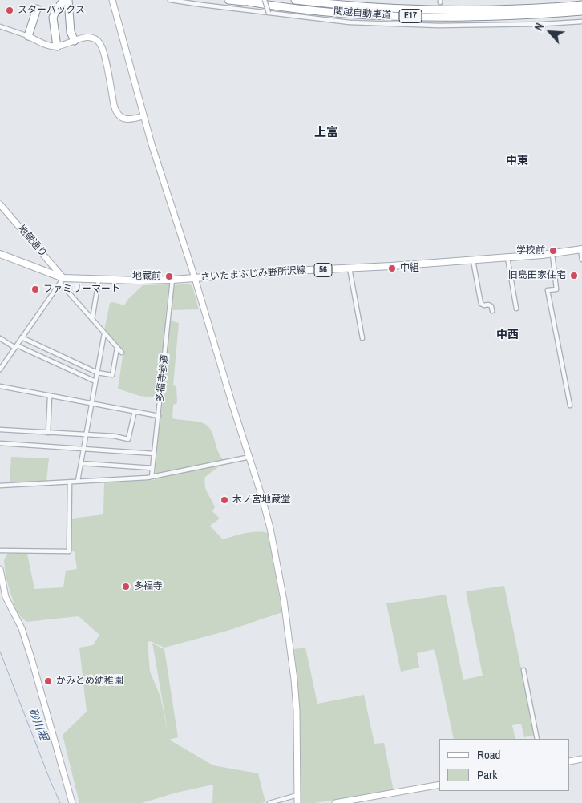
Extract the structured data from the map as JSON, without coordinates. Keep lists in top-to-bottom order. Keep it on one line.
{"streets":{"highway":["関越自動車道","E17"],"main road":["56","さいたまふじみ野所沢線"],"street":["地蔵通り","多福寺参道"]},"crossings":[["地蔵通り","さいたまふじみ野所沢線"],["さいたまふじみ野所沢線","多福寺参道"]],"districts":["上富","中東","中西"],"water":["砂川堀"],"places":["スターバックス","学校前","中組","旧島田家住宅","地蔵前","ファミリーマート","木ノ宮地蔵堂","多福寺","かみとめ幼稚園"],"legend":["Road","Park"],"north":"top left"}
